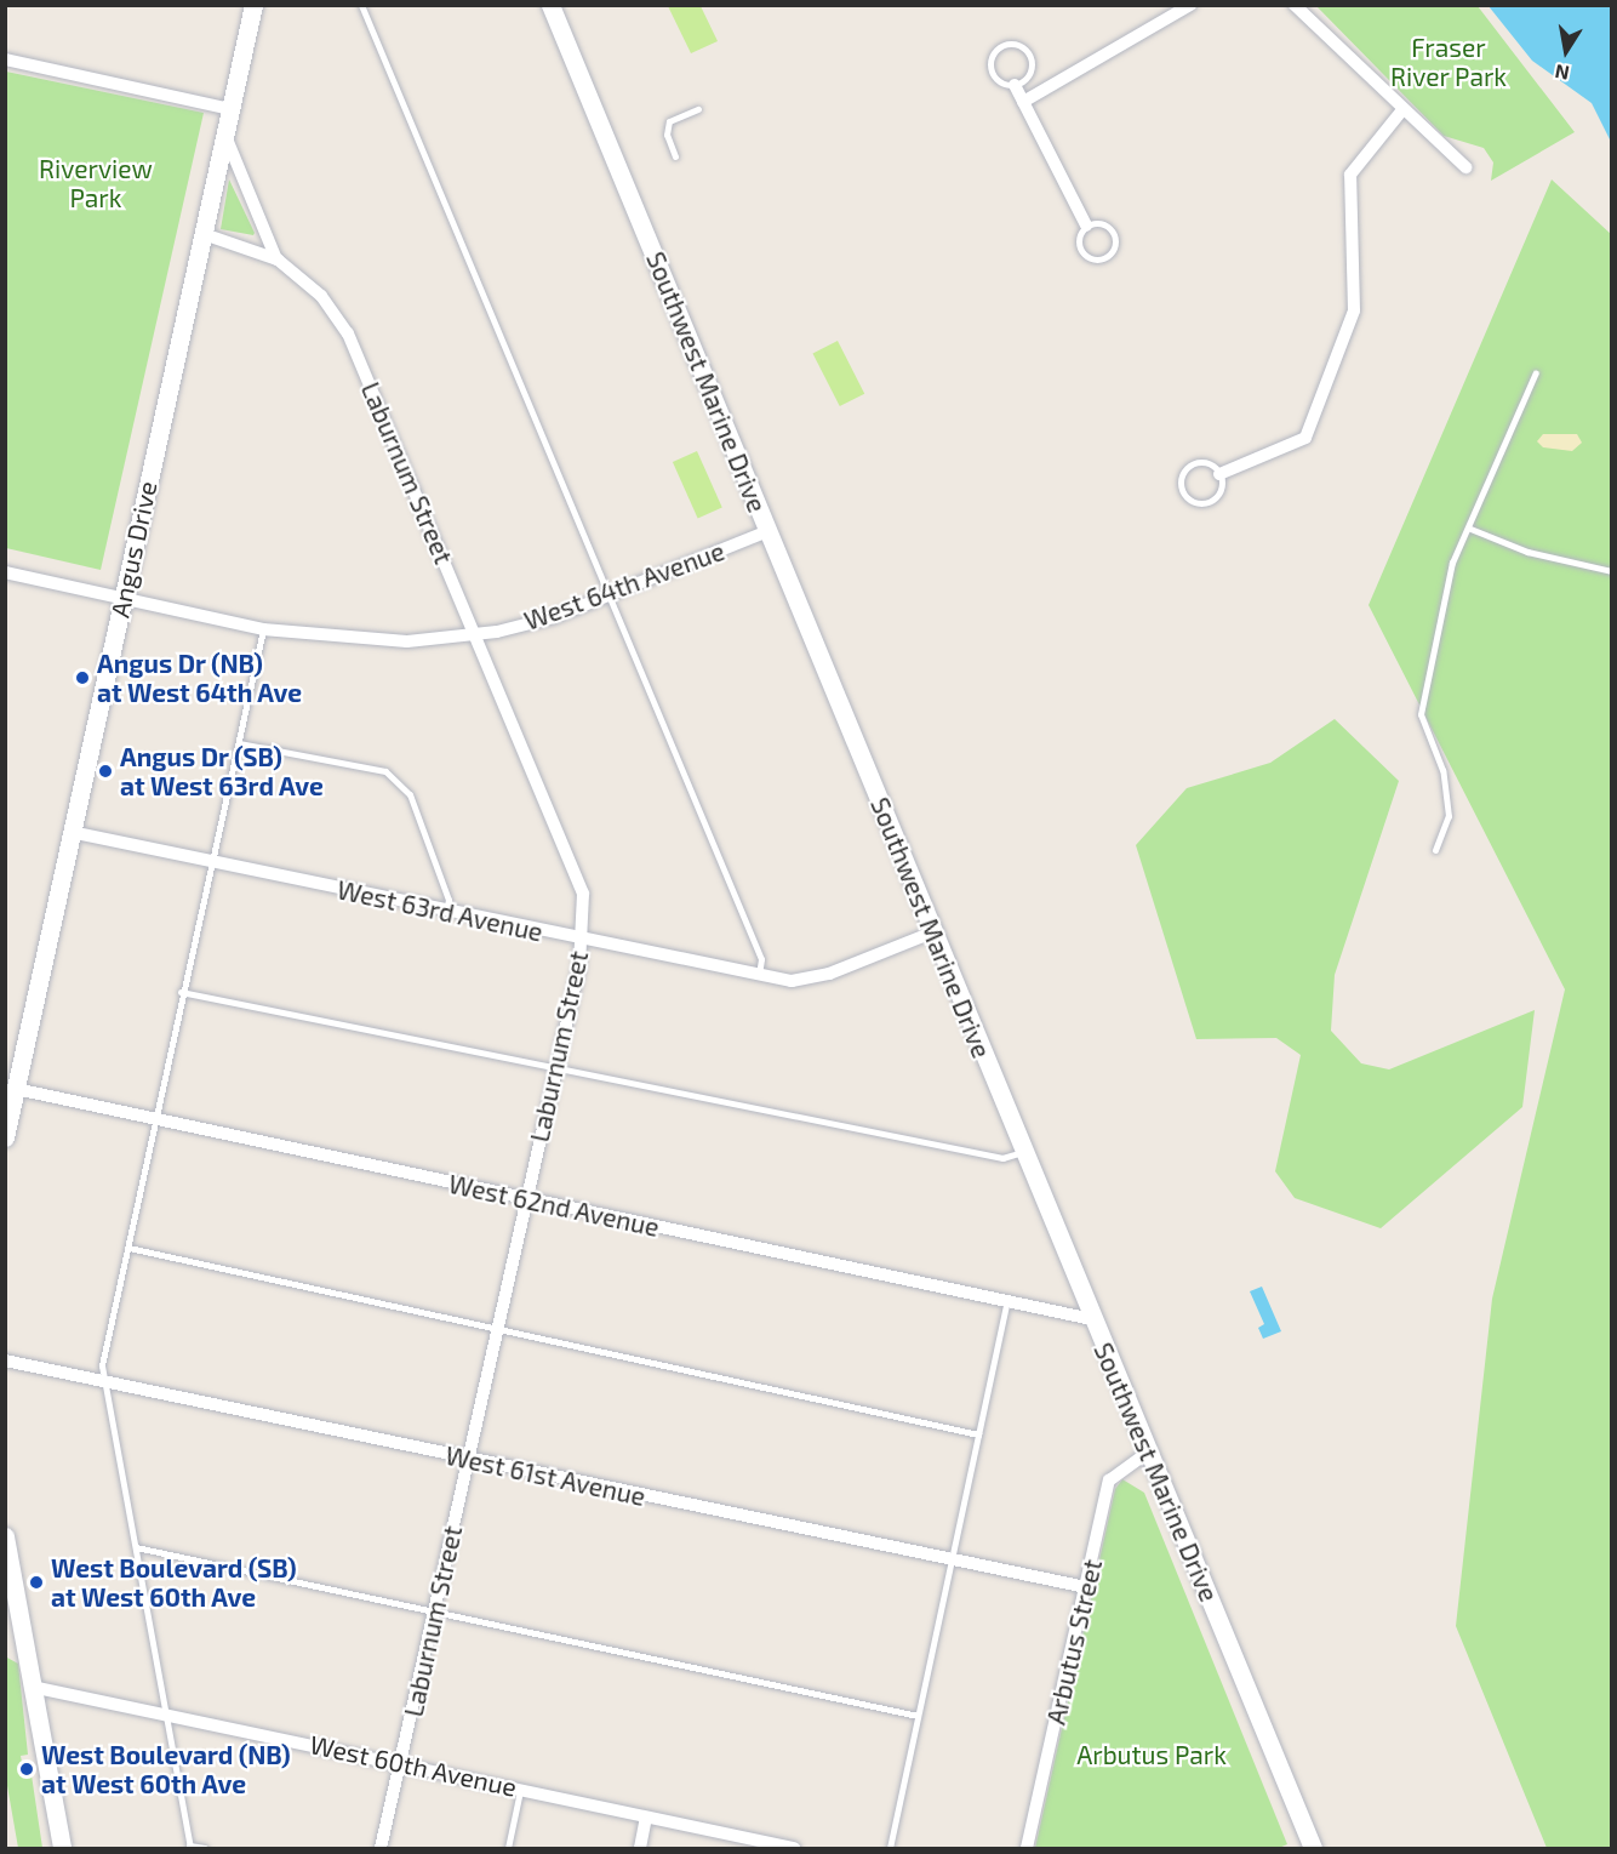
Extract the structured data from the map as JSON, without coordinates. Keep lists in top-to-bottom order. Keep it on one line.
{"streets":{"main road":["Southwest Marine Drive","Angus Drive"],"street":["Laburnum Street","West 64th Avenue","West 63rd Avenue","West 62nd Avenue","West 61st Avenue","Arbutus Street","West 60th Avenue"]},"crossings":[["Southwest Marine Drive","West 64th Avenue"],["Southwest Marine Drive","West 63rd Avenue"],["Southwest Marine Drive","West 62nd Avenue"],["Southwest Marine Drive","Arbutus Street"],["Laburnum Street","Angus Drive"],["Laburnum Street","West 64th Avenue"],["Laburnum Street","West 63rd Avenue"],["Laburnum Street","West 62nd Avenue"],["Laburnum Street","West 61st Avenue"],["Laburnum Street","West 60th Avenue"],["Angus Drive","West 64th Avenue"],["Angus Drive","West 63rd Avenue"],["Angus Drive","West 62nd Avenue"],["West 61st Avenue","Arbutus Street"]],"parks":["Fraser River Park","Riverview Park","Arbutus Park"],"places":["Angus Dr (NB) at West 64th Ave","Angus Dr (SB) at West 63rd Ave","West Boulevard (SB) at West 60th Ave","West Boulevard (NB) at West 60th Ave"],"north":"bottom"}
